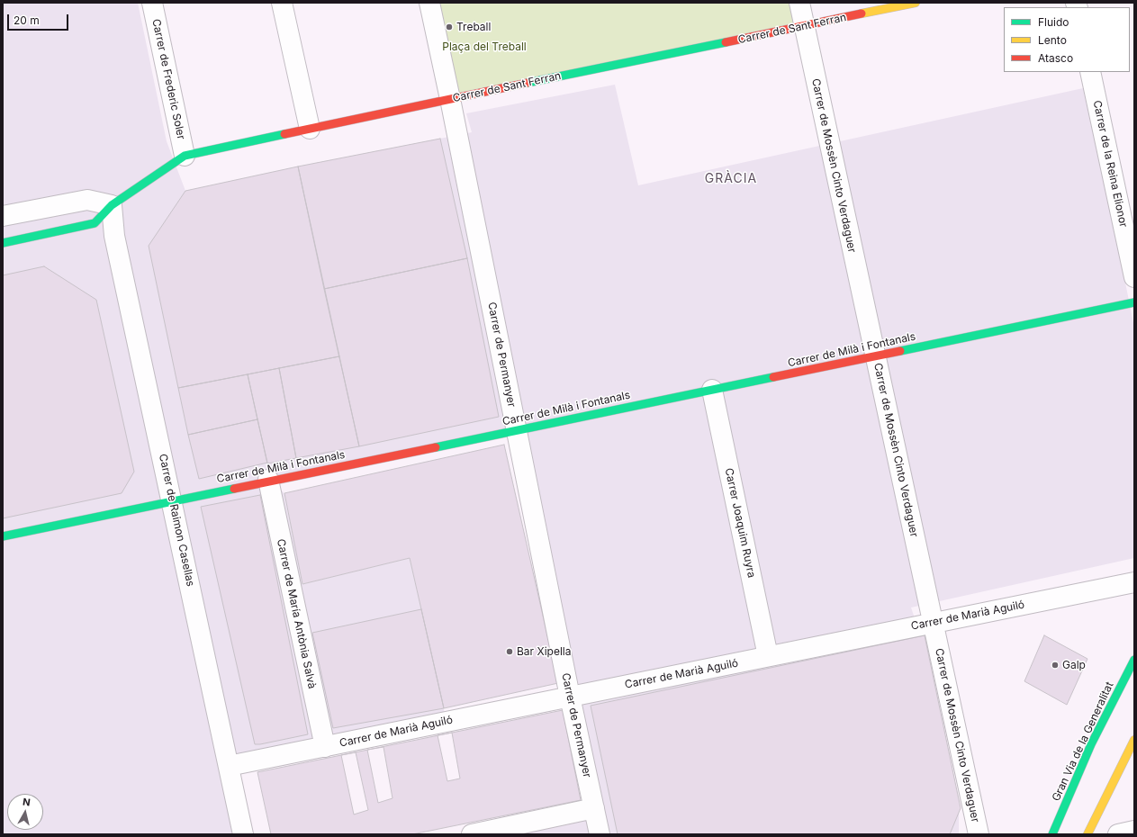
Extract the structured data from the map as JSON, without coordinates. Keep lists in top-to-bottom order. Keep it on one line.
{"streets":{"street":["Carrer de Sant Ferran","Carrer de Frederic Soler","Carrer de la Reina Elionor","Carrer de Mossèn Cinto Verdaguer","Carrer de Milà i Fontanals","Carrer de Permanyer","Carrer de Raimon Casellas","Carrer Joaquim Ruyra","Carrer de María Antònia Salvà","Carrer de Marià Aguiló","Gran Via de la Generalitat"]},"crossings":[["Carrer de Sant Ferran","Carrer de Frederic Soler"],["Carrer de Sant Ferran","Carrer de Mossèn Cinto Verdaguer"],["Carrer de Sant Ferran","Carrer de Permanyer"],["Carrer de Sant Ferran","Carrer de Raimon Casellas"],["Carrer de Mossèn Cinto Verdaguer","Carrer de Milà i Fontanals"],["Carrer de Mossèn Cinto Verdaguer","Carrer de Marià Aguiló"],["Carrer de Milà i Fontanals","Carrer de Permanyer"],["Carrer de Milà i Fontanals","Carrer de Raimon Casellas"],["Carrer de Milà i Fontanals","Carrer Joaquim Ruyra"],["Carrer de Milà i Fontanals","Carrer de María Antònia Salvà"],["Carrer de Permanyer","Carrer de Marià Aguiló"],["Carrer de Raimon Casellas","Carrer de Marià Aguiló"],["Carrer Joaquim Ruyra","Carrer de Marià Aguiló"],["Carrer de María Antònia Salvà","Carrer de Marià Aguiló"]],"districts":["GRÀCIA"],"parks":["Plaça del Treball"],"places":["Treball","Bar Xipella","Galp"],"legend":["Fluido","Lento","Atasco"],"scale_bar":"20 m","north":"top"}
